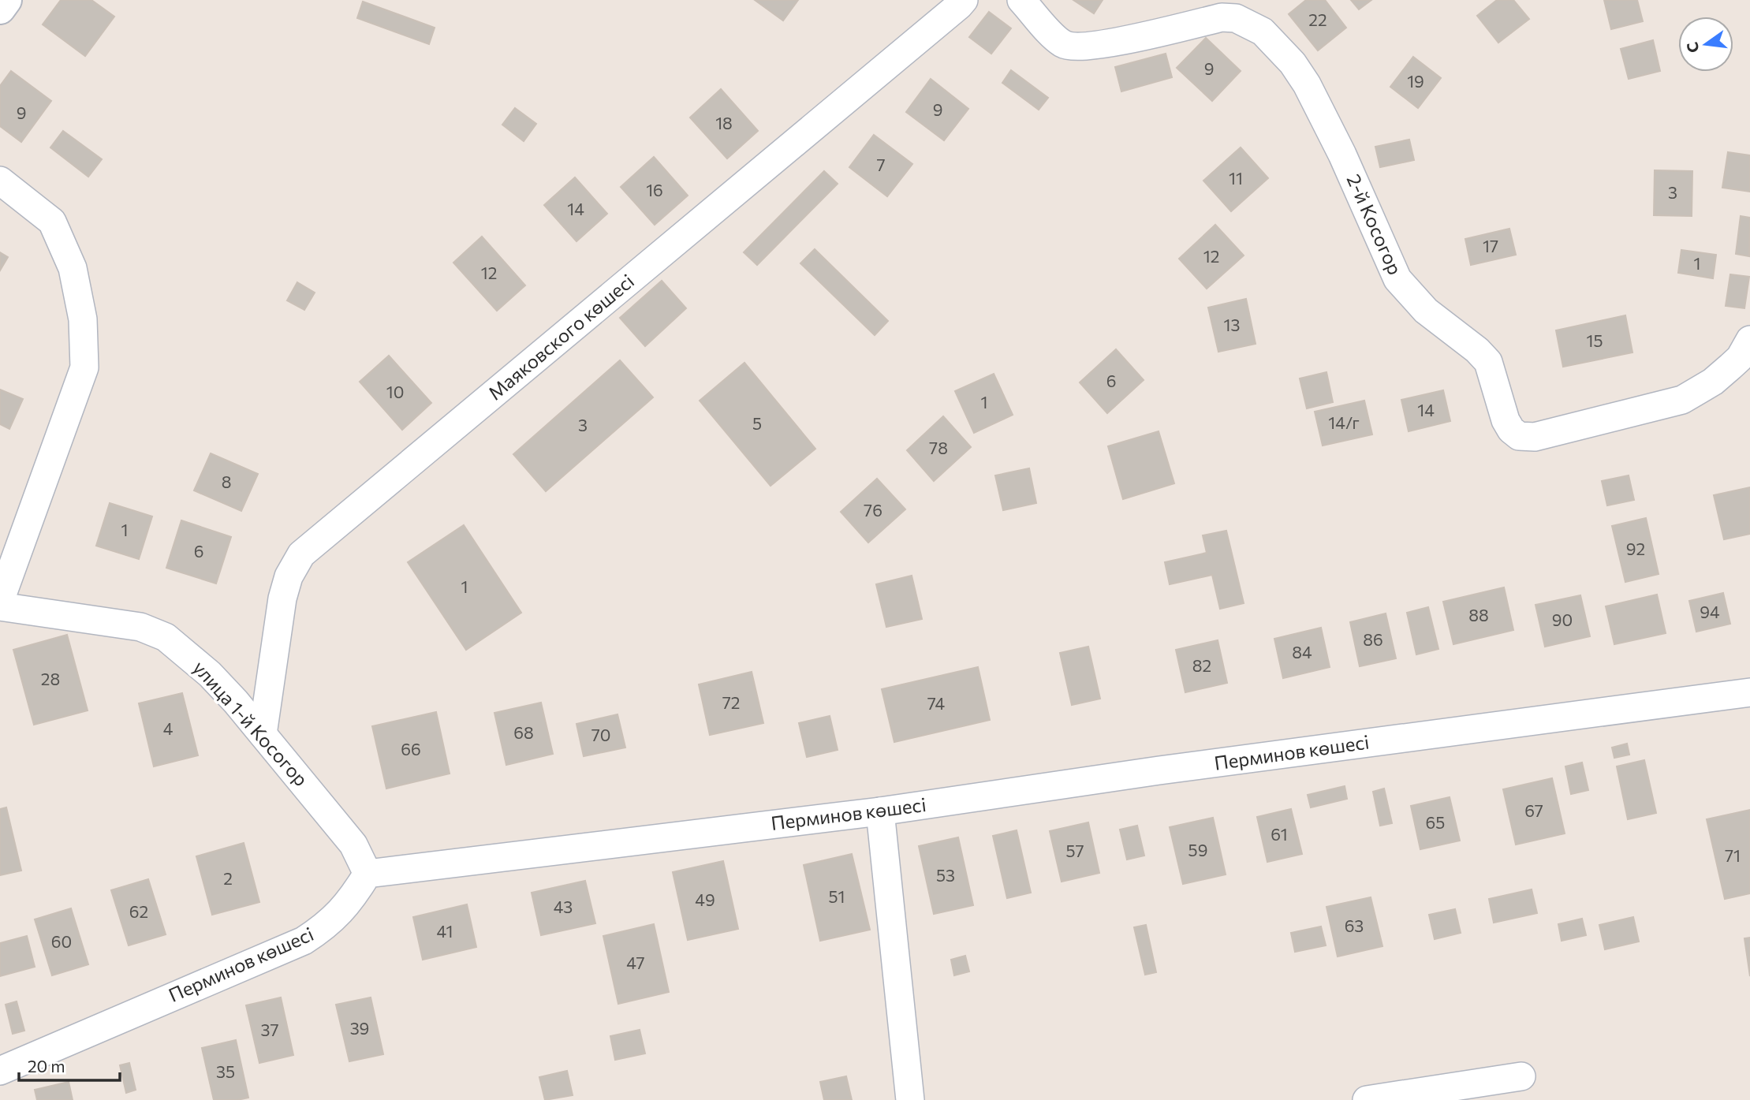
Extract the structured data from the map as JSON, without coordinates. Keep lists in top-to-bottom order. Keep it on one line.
{"streets":{"street":["2-й Косогор","Маяковского көшесі","улица 1-й Косогор","Перминов көшесі"]},"crossings":[["Маяковского көшесі","улица 1-й Косогор"],["улица 1-й Косогор","Перминов көшесі"]],"house_numbers":["22","9","19","9","9","18","7","11","16","3","14","17","12","1","12","13","15","6","10","1","14","14/г","5","3","78","8","76","1","92","6","1","94","88","90","86","84","82","28","72","74","4","68","70","66","67","65","61","59","57","71","53","2","51","49","43","62","63","41","60","47","39","37","35"],"scale_bar":"20 m","north":"left"}
